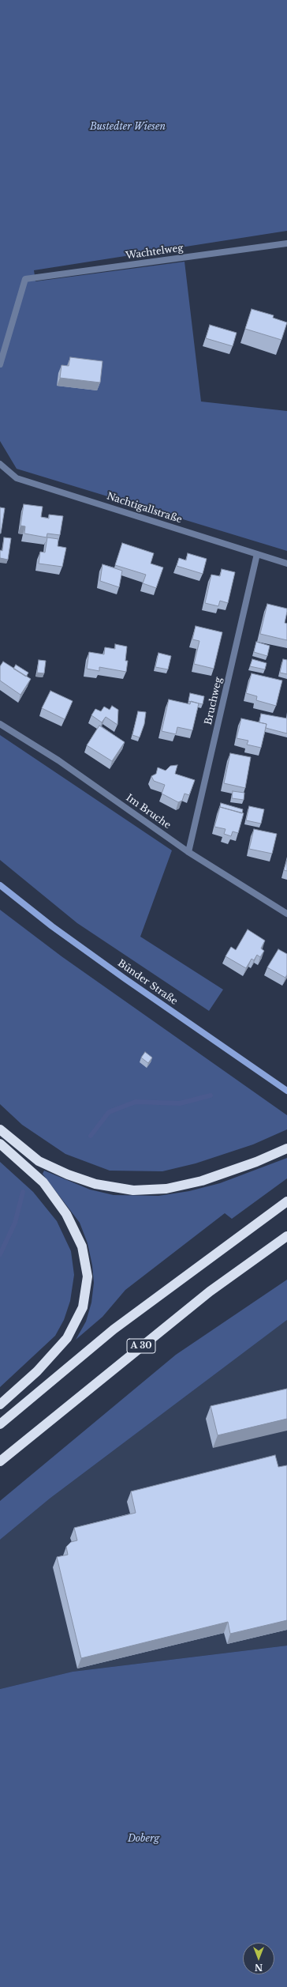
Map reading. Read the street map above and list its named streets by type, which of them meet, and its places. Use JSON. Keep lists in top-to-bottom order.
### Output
{
  "streets": {
    "highway": ["A 30"],
    "main road": ["Bünder Straße"],
    "street": [
      "Wachtelweg",
      "Nachtigallstraße",
      "Bruchweg",
      "Im Bruche"
    ]
  },
  "crossings": [
    ["Nachtigallstraße", "Bruchweg"],
    ["Bruchweg", "Im Bruche"]
  ],
  "parks": ["Bustedter Wiesen", "Doberg"],
  "north": "bottom"
}
